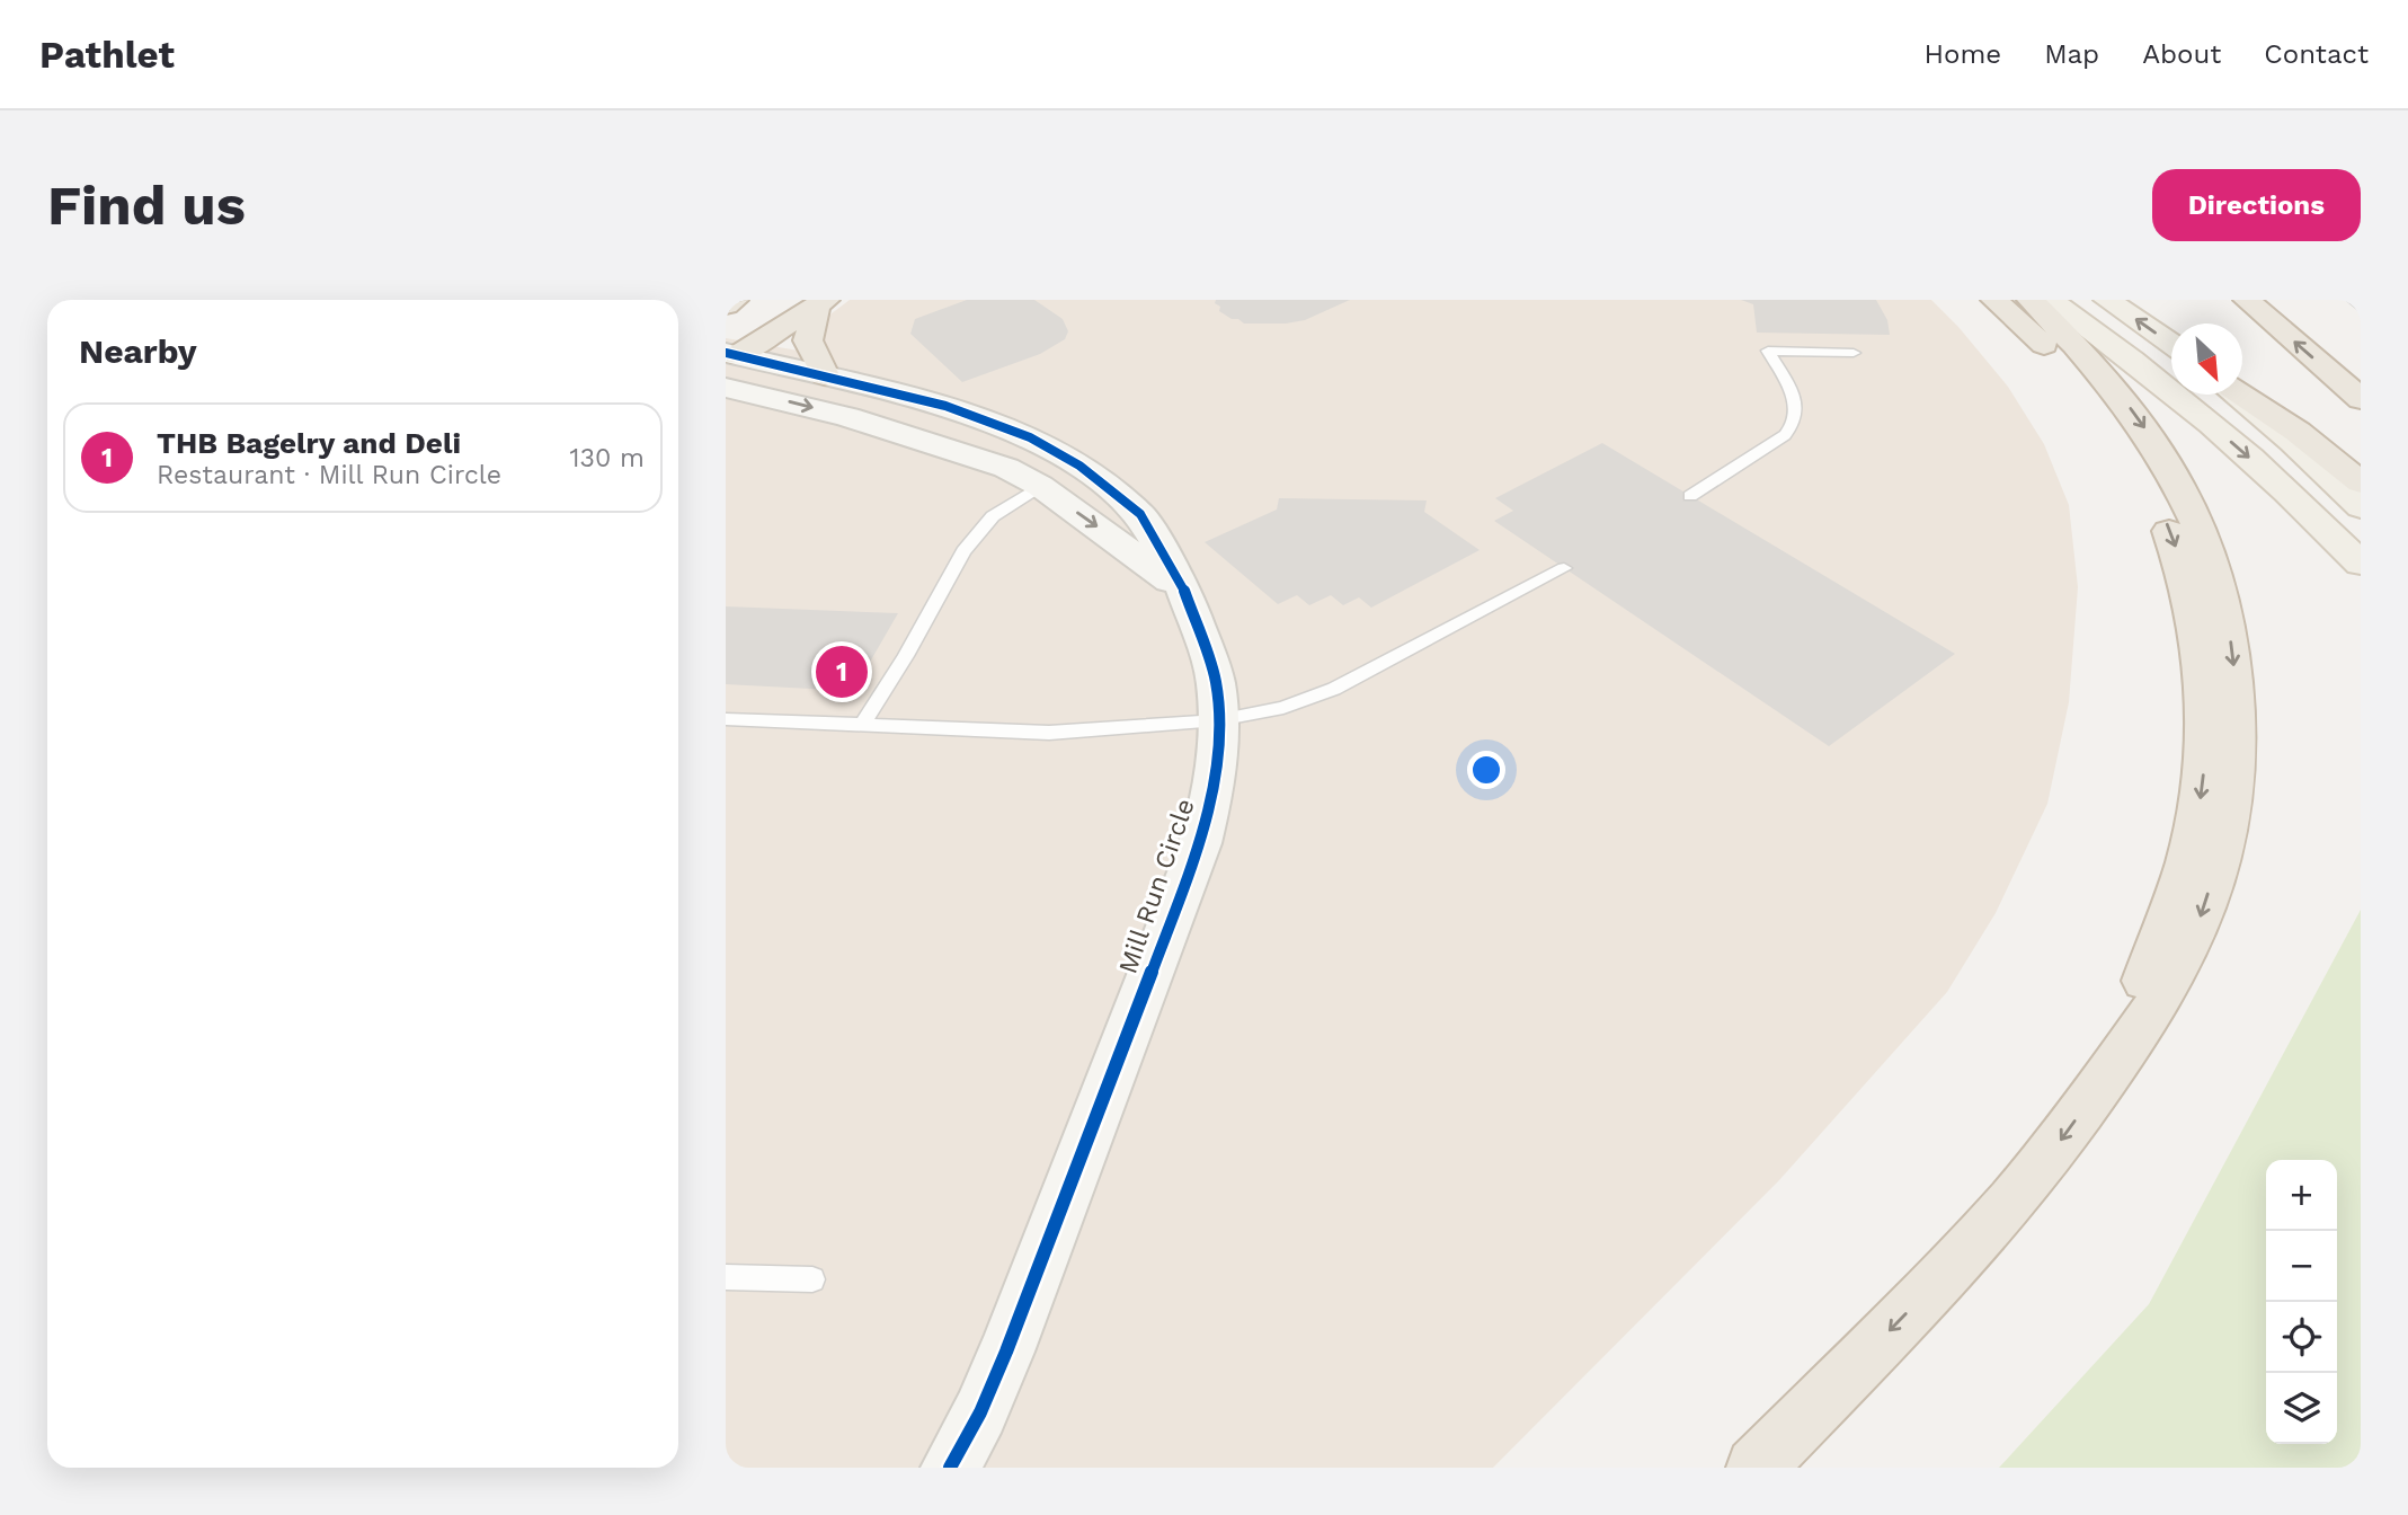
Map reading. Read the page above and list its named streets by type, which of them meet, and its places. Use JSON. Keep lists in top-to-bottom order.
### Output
{
  "streets": {
    "street": ["Mill Run Circle"]
  },
  "north": "bottom right",
  "page": {
    "header": "Pathlet",
    "nav": [
      "Home",
      "Map",
      "About",
      "Contact"
    ],
    "buttons": "Directions",
    "title": "Find us",
    "heading": "Nearby",
    "list": [
      {
        "mark": "1",
        "name": "THB Bagelry and Deli",
        "note": "Restaurant · Mill Run Circle",
        "value": "130 m"
      }
    ],
    "pins": "1",
    "map_buttons": ["+", "−"]
  }
}
